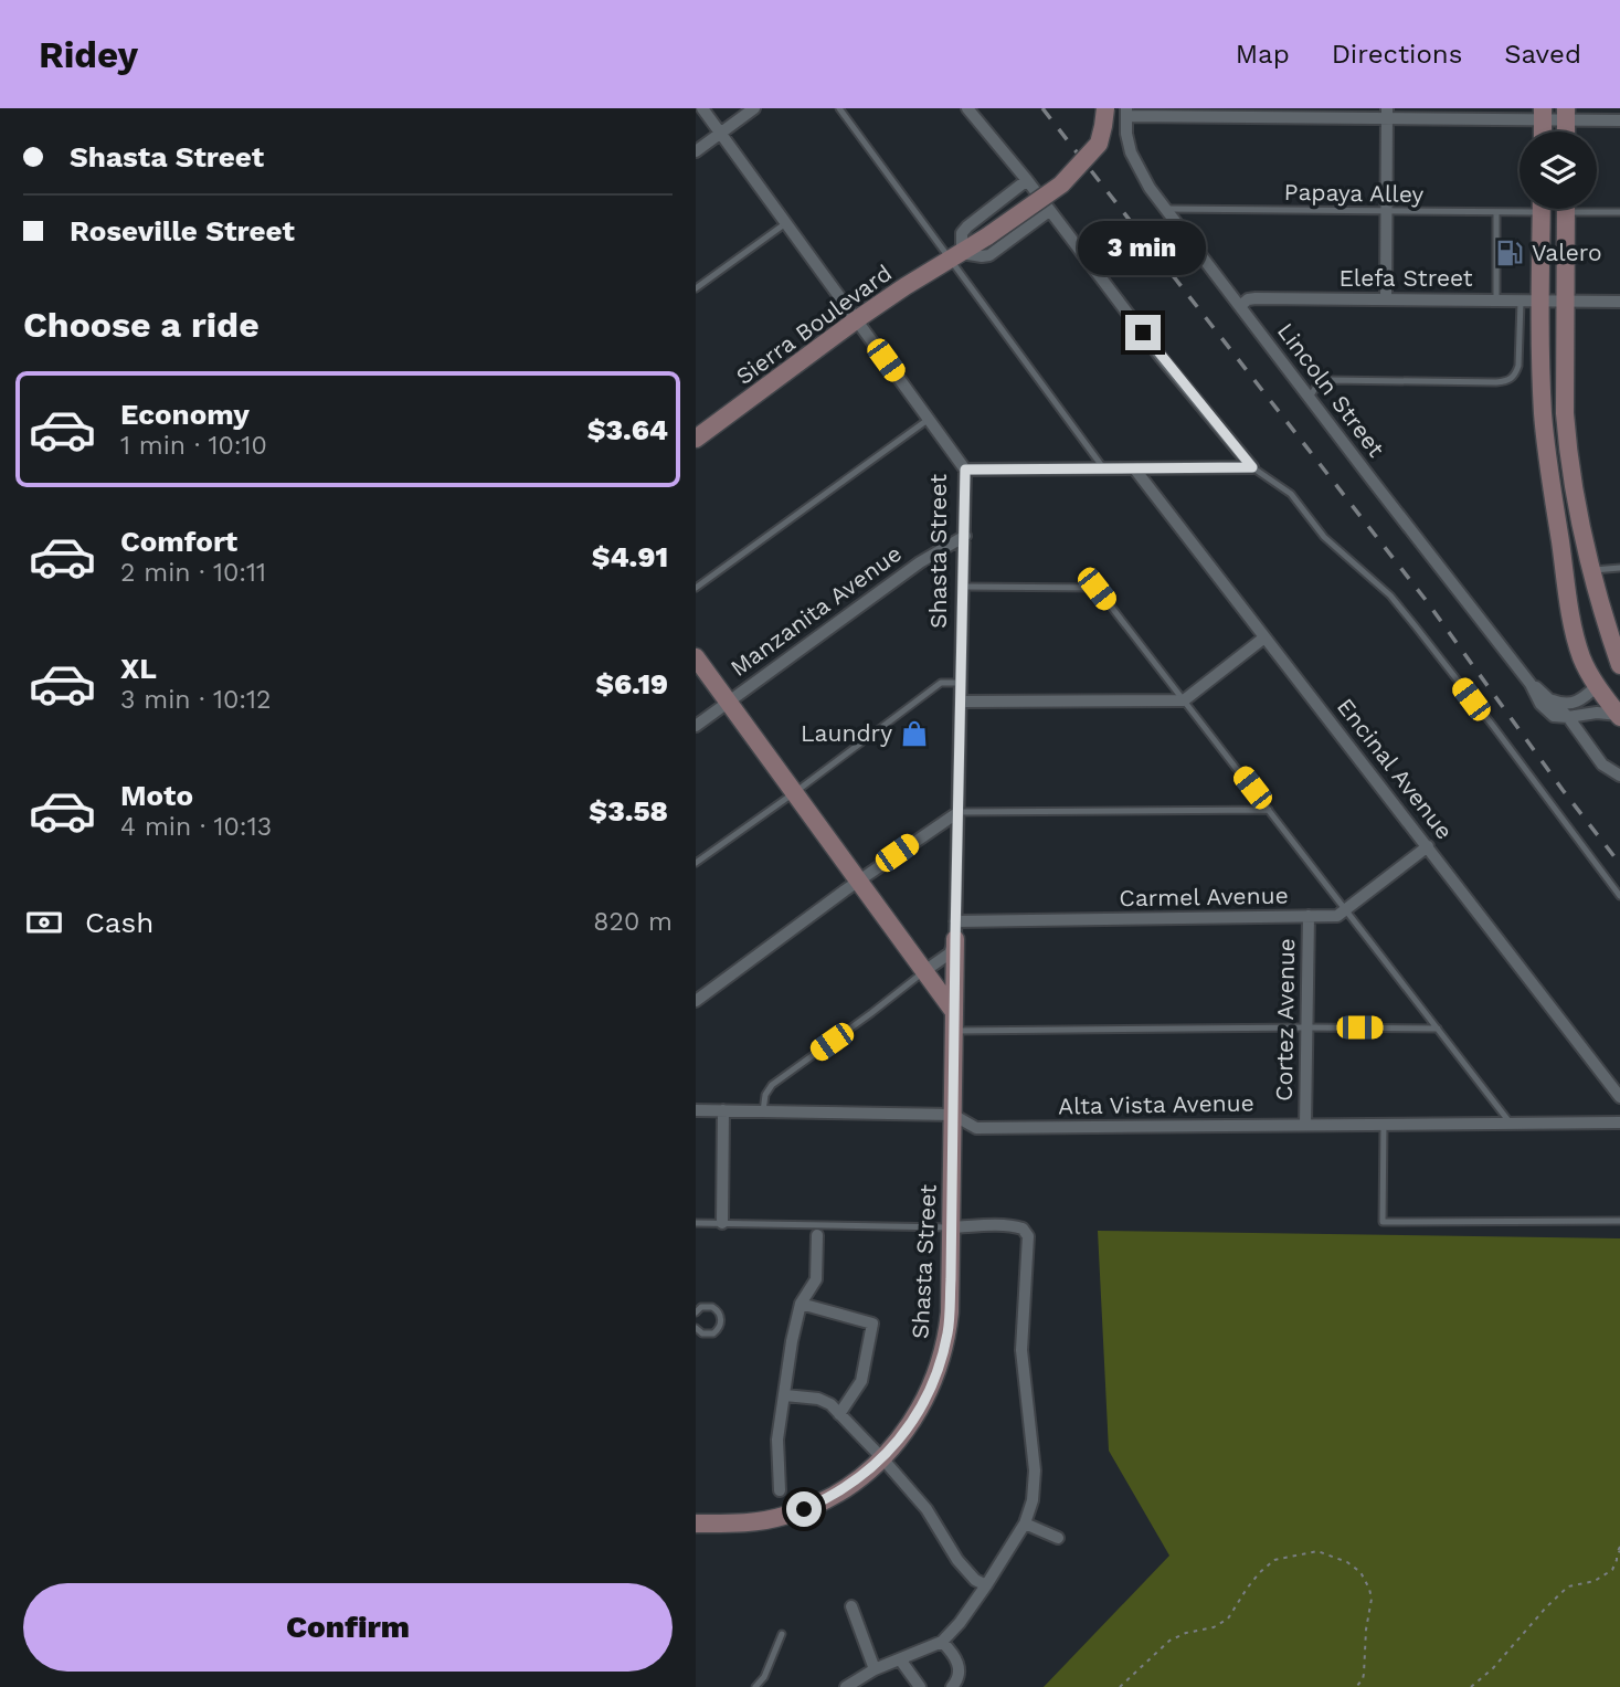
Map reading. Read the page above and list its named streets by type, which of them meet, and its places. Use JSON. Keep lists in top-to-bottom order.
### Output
{
  "streets": {
    "street": [
      "Elefa Street",
      "Sierra Boulevard",
      "Lincoln Street",
      "Shasta Street",
      "Manzanita Avenue",
      "Encinal Avenue",
      "Carmel Avenue",
      "Cortez Avenue",
      "Alta Vista Avenue"
    ],
    "lane": ["Papaya Alley"]
  },
  "crossings": [
    ["Papaya Alley", "Lincoln Street"],
    ["Elefa Street", "Lincoln Street"],
    ["Sierra Boulevard", "Shasta Street"],
    ["Shasta Street", "Manzanita Avenue"],
    ["Shasta Street", "Carmel Avenue"],
    ["Shasta Street", "Alta Vista Avenue"],
    ["Encinal Avenue", "Carmel Avenue"],
    ["Carmel Avenue", "Cortez Avenue"],
    ["Cortez Avenue", "Alta Vista Avenue"]
  ],
  "places": {
    "fuel station": ["Valero"],
    "shop": ["Laundry"]
  },
  "page": {
    "header": "Ridey",
    "nav": ["Map", "Directions", "Saved"],
    "banner": ["Shasta Street", "Roseville Street"],
    "bubble": "3 min",
    "heading": "Choose a ride",
    "list": [
      {
        "name": "Economy",
        "note": "1 min · 10:10",
        "value": "$3.64"
      },
      {
        "name": "Comfort",
        "note": "2 min · 10:11",
        "value": "$4.91"
      },
      {
        "name": "XL",
        "note": "3 min · 10:12",
        "value": "$6.19"
      },
      {
        "name": "Moto",
        "note": "4 min · 10:13",
        "value": "$3.58"
      }
    ],
    "pay": ["Cash", "820 m"],
    "buttons": "Confirm"
  }
}
